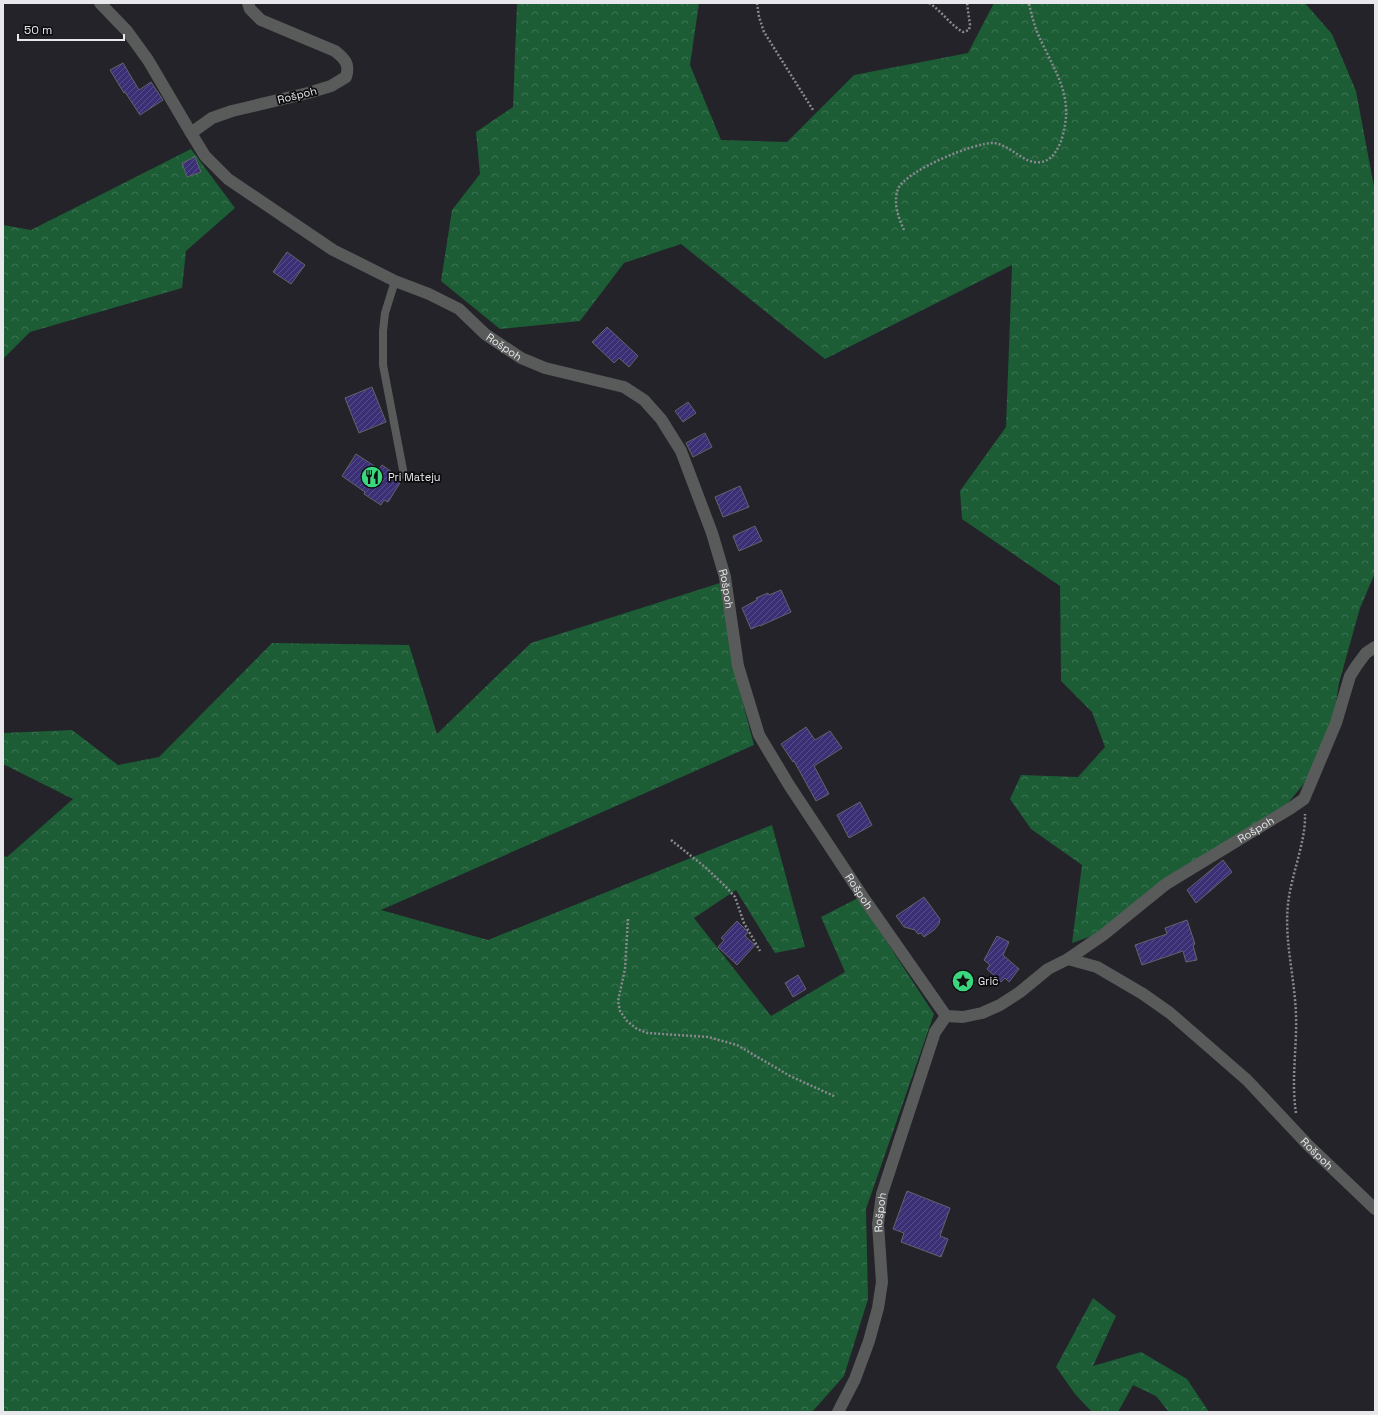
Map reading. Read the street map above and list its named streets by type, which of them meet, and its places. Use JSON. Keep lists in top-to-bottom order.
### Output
{
  "streets": {
    "street": ["Rošpoh"]
  },
  "places": {
    "restaurant": ["Pri Mateju"],
    "place": ["Grič"]
  },
  "scale_bar": "50 m"
}
